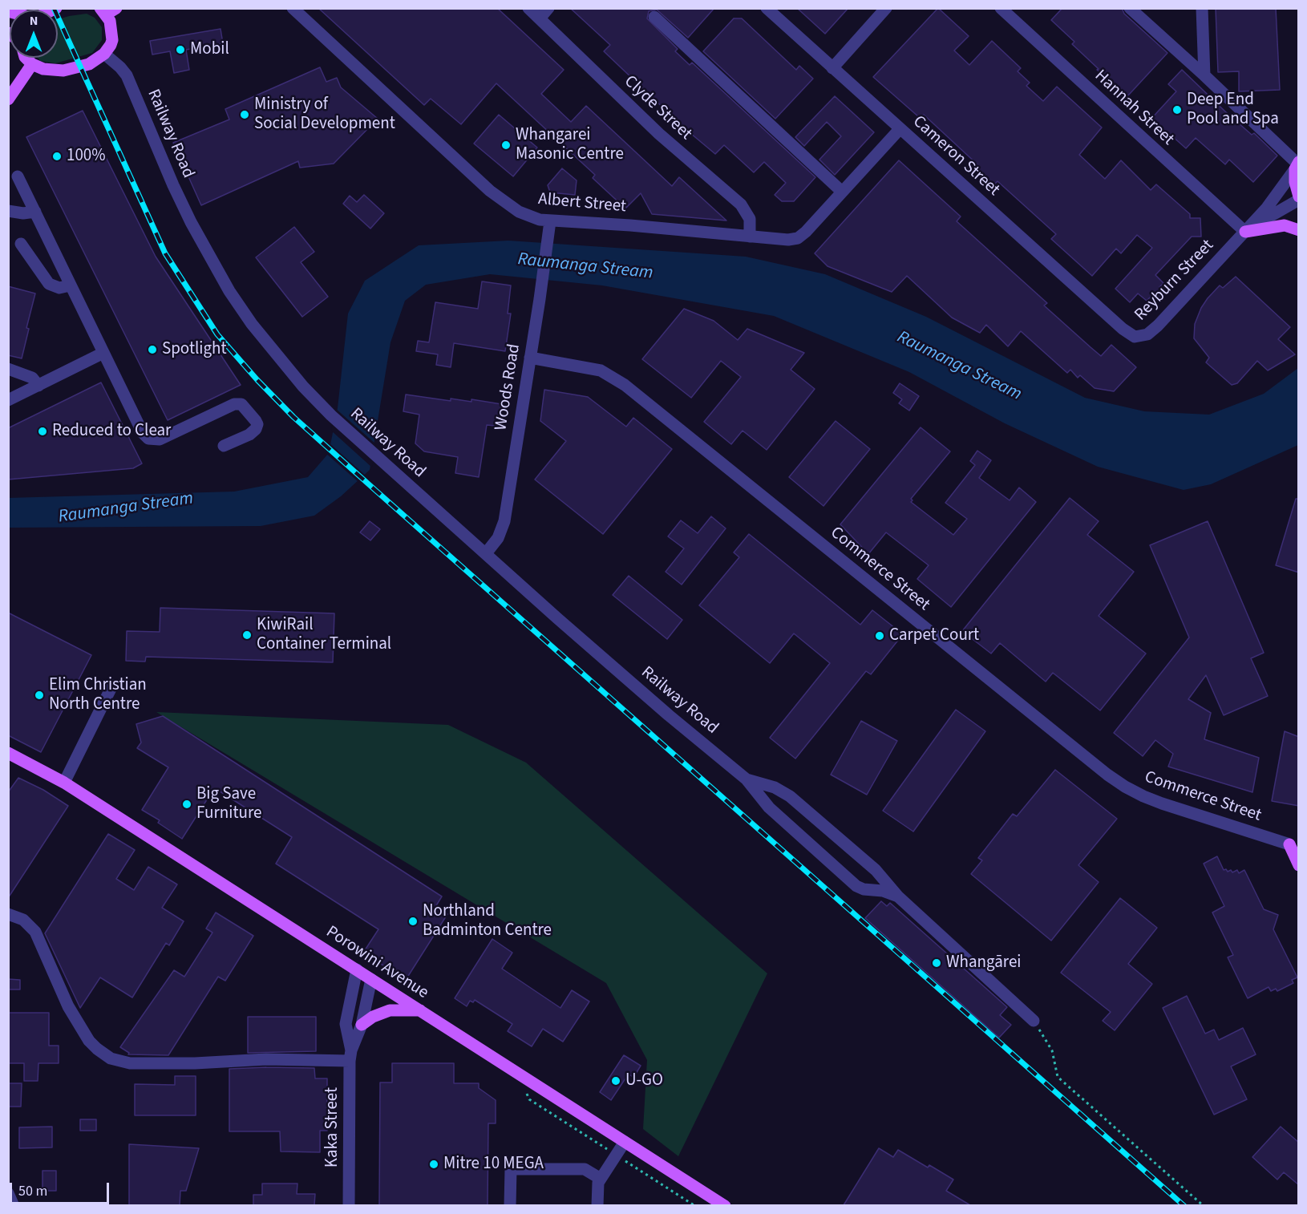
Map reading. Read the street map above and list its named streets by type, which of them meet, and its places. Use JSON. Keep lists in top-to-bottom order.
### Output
{
  "streets": {
    "main road": ["Commerce Street", "Porowini Avenue"],
    "street": [
      "Clyde Street",
      "Hannah Street",
      "Railway Road",
      "Cameron Street",
      "Albert Street",
      "Reyburn Street",
      "Woods Road",
      "Kaka Street"
    ]
  },
  "crossings": [
    ["Clyde Street", "Albert Street"],
    ["Hannah Street", "Reyburn Street"],
    ["Railway Road", "Woods Road"],
    ["Cameron Street", "Albert Street"],
    ["Cameron Street", "Reyburn Street"],
    ["Albert Street", "Woods Road"],
    ["Woods Road", "Commerce Street"],
    ["Porowini Avenue", "Kaka Street"]
  ],
  "water": ["Raumanga Stream"],
  "places": [
    "Mobil",
    "Deep End Pool and Spa",
    "Ministry of Social Development",
    "Whangarei Masonic Centre",
    "100%",
    "Spotlight",
    "Reduced to Clear",
    "KiwiRail Container Terminal",
    "Carpet Court",
    "Elim Christian North Centre",
    "Big Save Furniture",
    "Northland Badminton Centre",
    "Whangārei",
    "U-GO",
    "Mitre 10 MEGA"
  ],
  "scale_bar": "50 m",
  "north": "top"
}
